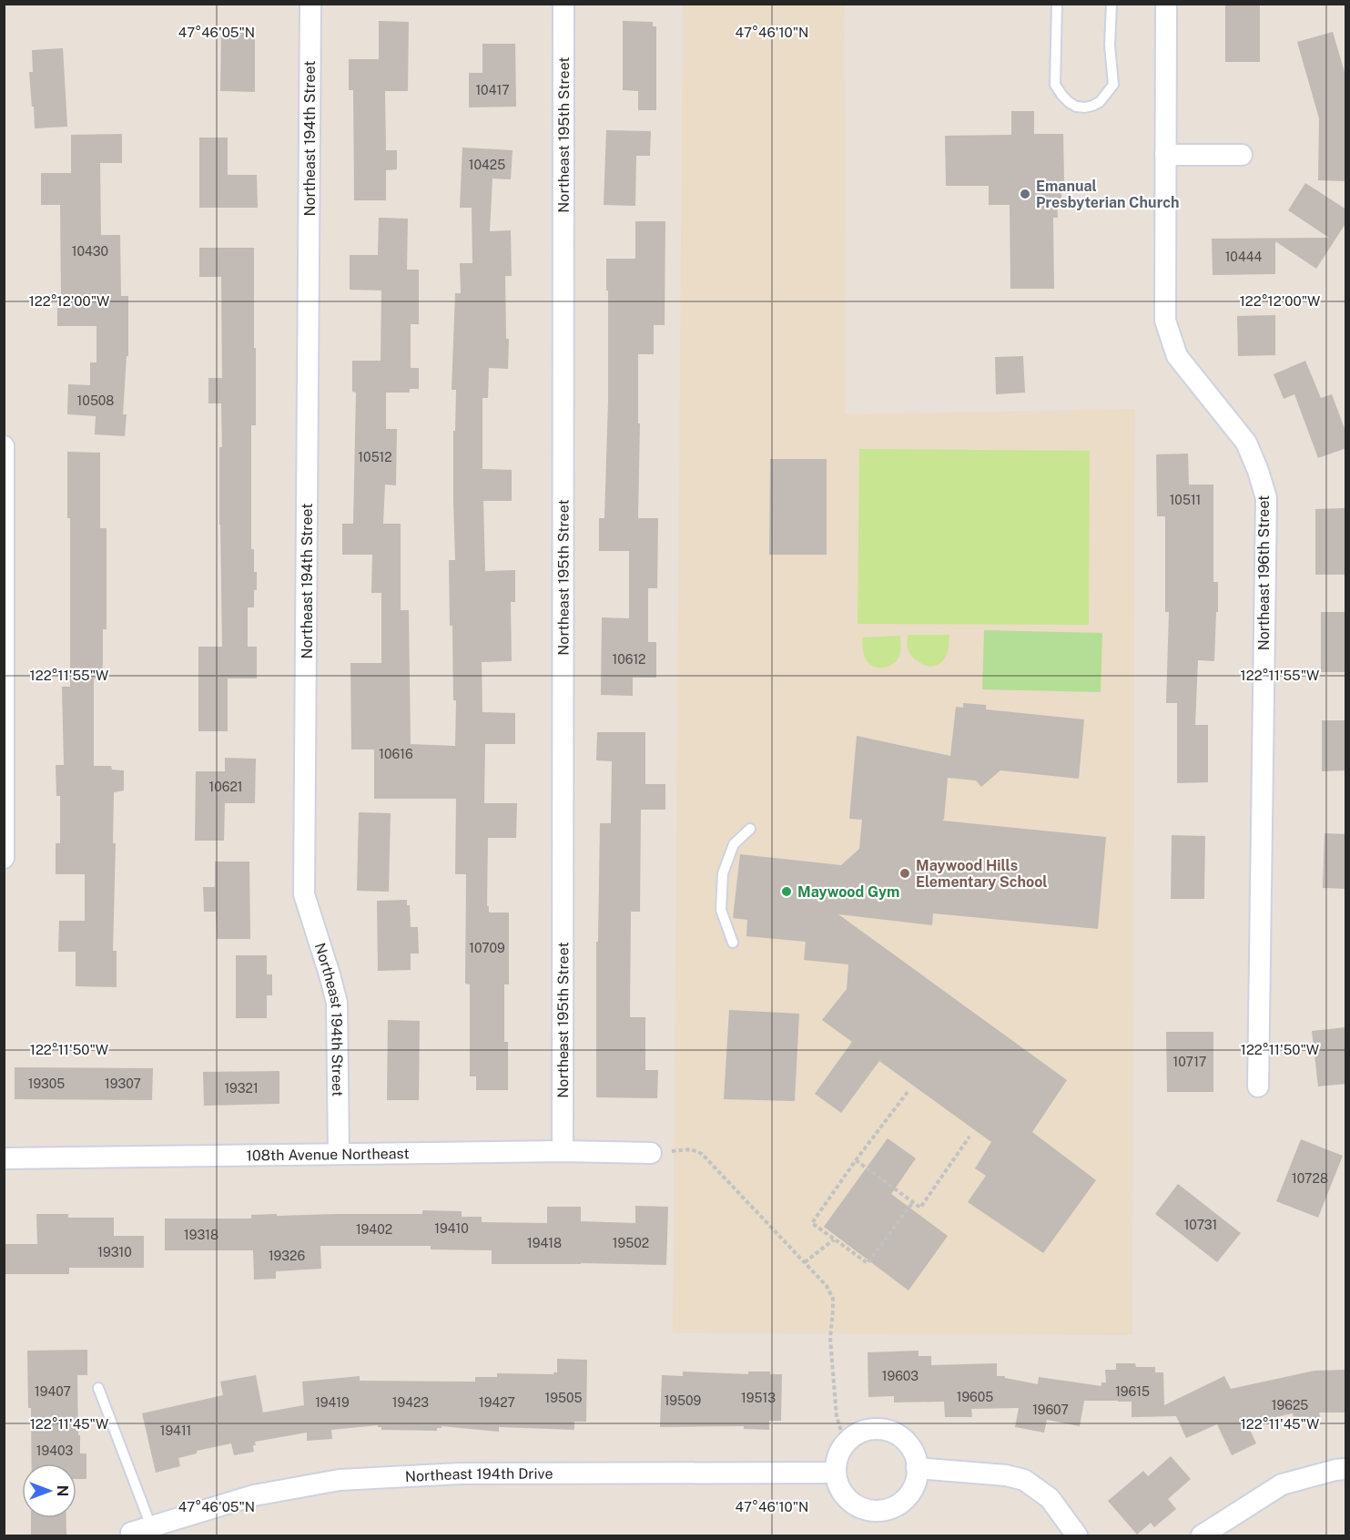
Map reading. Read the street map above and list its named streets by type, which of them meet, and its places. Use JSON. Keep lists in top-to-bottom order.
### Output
{
  "streets": {
    "street": [
      "Northeast 195th Street",
      "Northeast 194th Street",
      "Northeast 196th Street",
      "108th Avenue Northeast",
      "Northeast 194th Drive"
    ]
  },
  "crossings": [
    ["Northeast 195th Street", "108th Avenue Northeast"],
    ["Northeast 194th Street", "108th Avenue Northeast"]
  ],
  "places": ["Emanual Presbyterian Church", "Maywood Hills Elementary School", "Maywood Gym"],
  "house_numbers": [
    "10417",
    "10425",
    "10430",
    "10444",
    "10508",
    "10512",
    "10511",
    "10612",
    "10616",
    "10621",
    "10709",
    "10717",
    "19305",
    "19307",
    "19321",
    "10728",
    "10731",
    "19410",
    "19402",
    "19318",
    "19418",
    "19502",
    "19310",
    "19326",
    "19603",
    "19407",
    "19615",
    "19605",
    "19505",
    "19513",
    "19509",
    "19419",
    "19423",
    "19427",
    "19625",
    "19607",
    "19411",
    "19403"
  ],
  "north": "right",
  "coordinates": [
    "47°46'05\"N",
    "47°46'10\"N",
    "122°12'00\"W",
    "122°11'55\"W",
    "122°11'50\"W",
    "122°11'45\"W"
  ]
}
